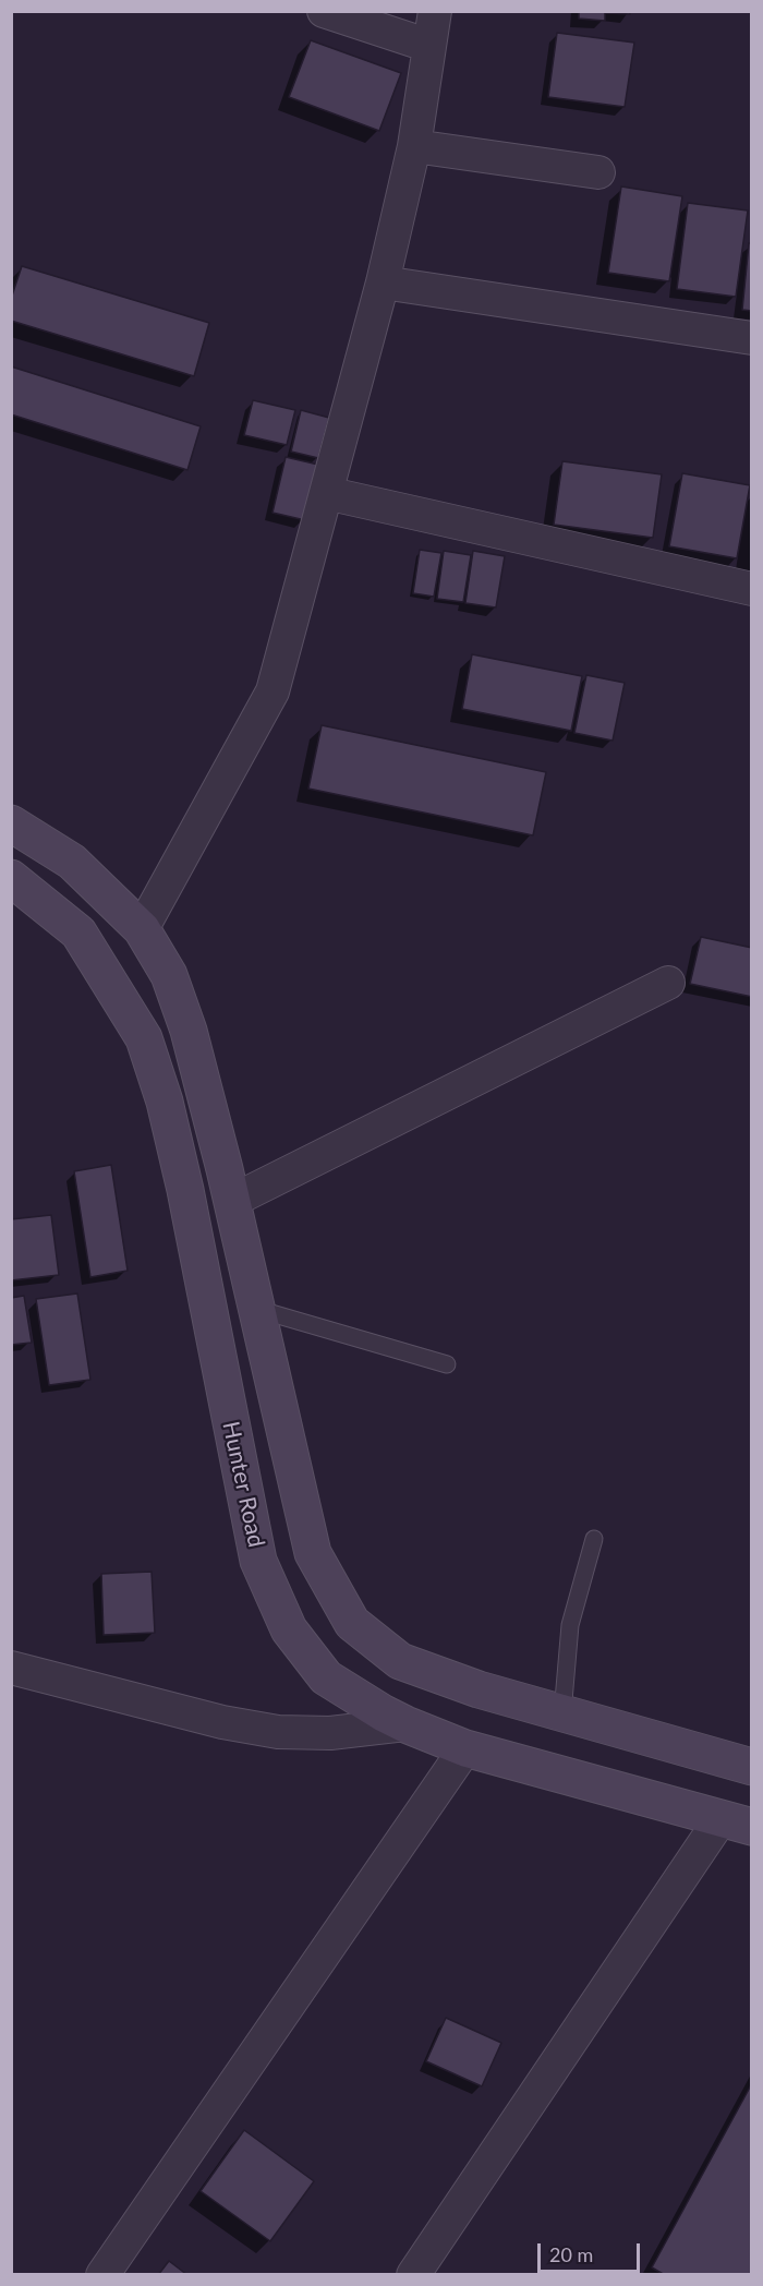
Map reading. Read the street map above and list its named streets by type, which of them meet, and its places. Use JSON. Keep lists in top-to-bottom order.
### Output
{
  "streets": {
    "main road": ["Hunter Road"]
  },
  "scale_bar": "20 m"
}
